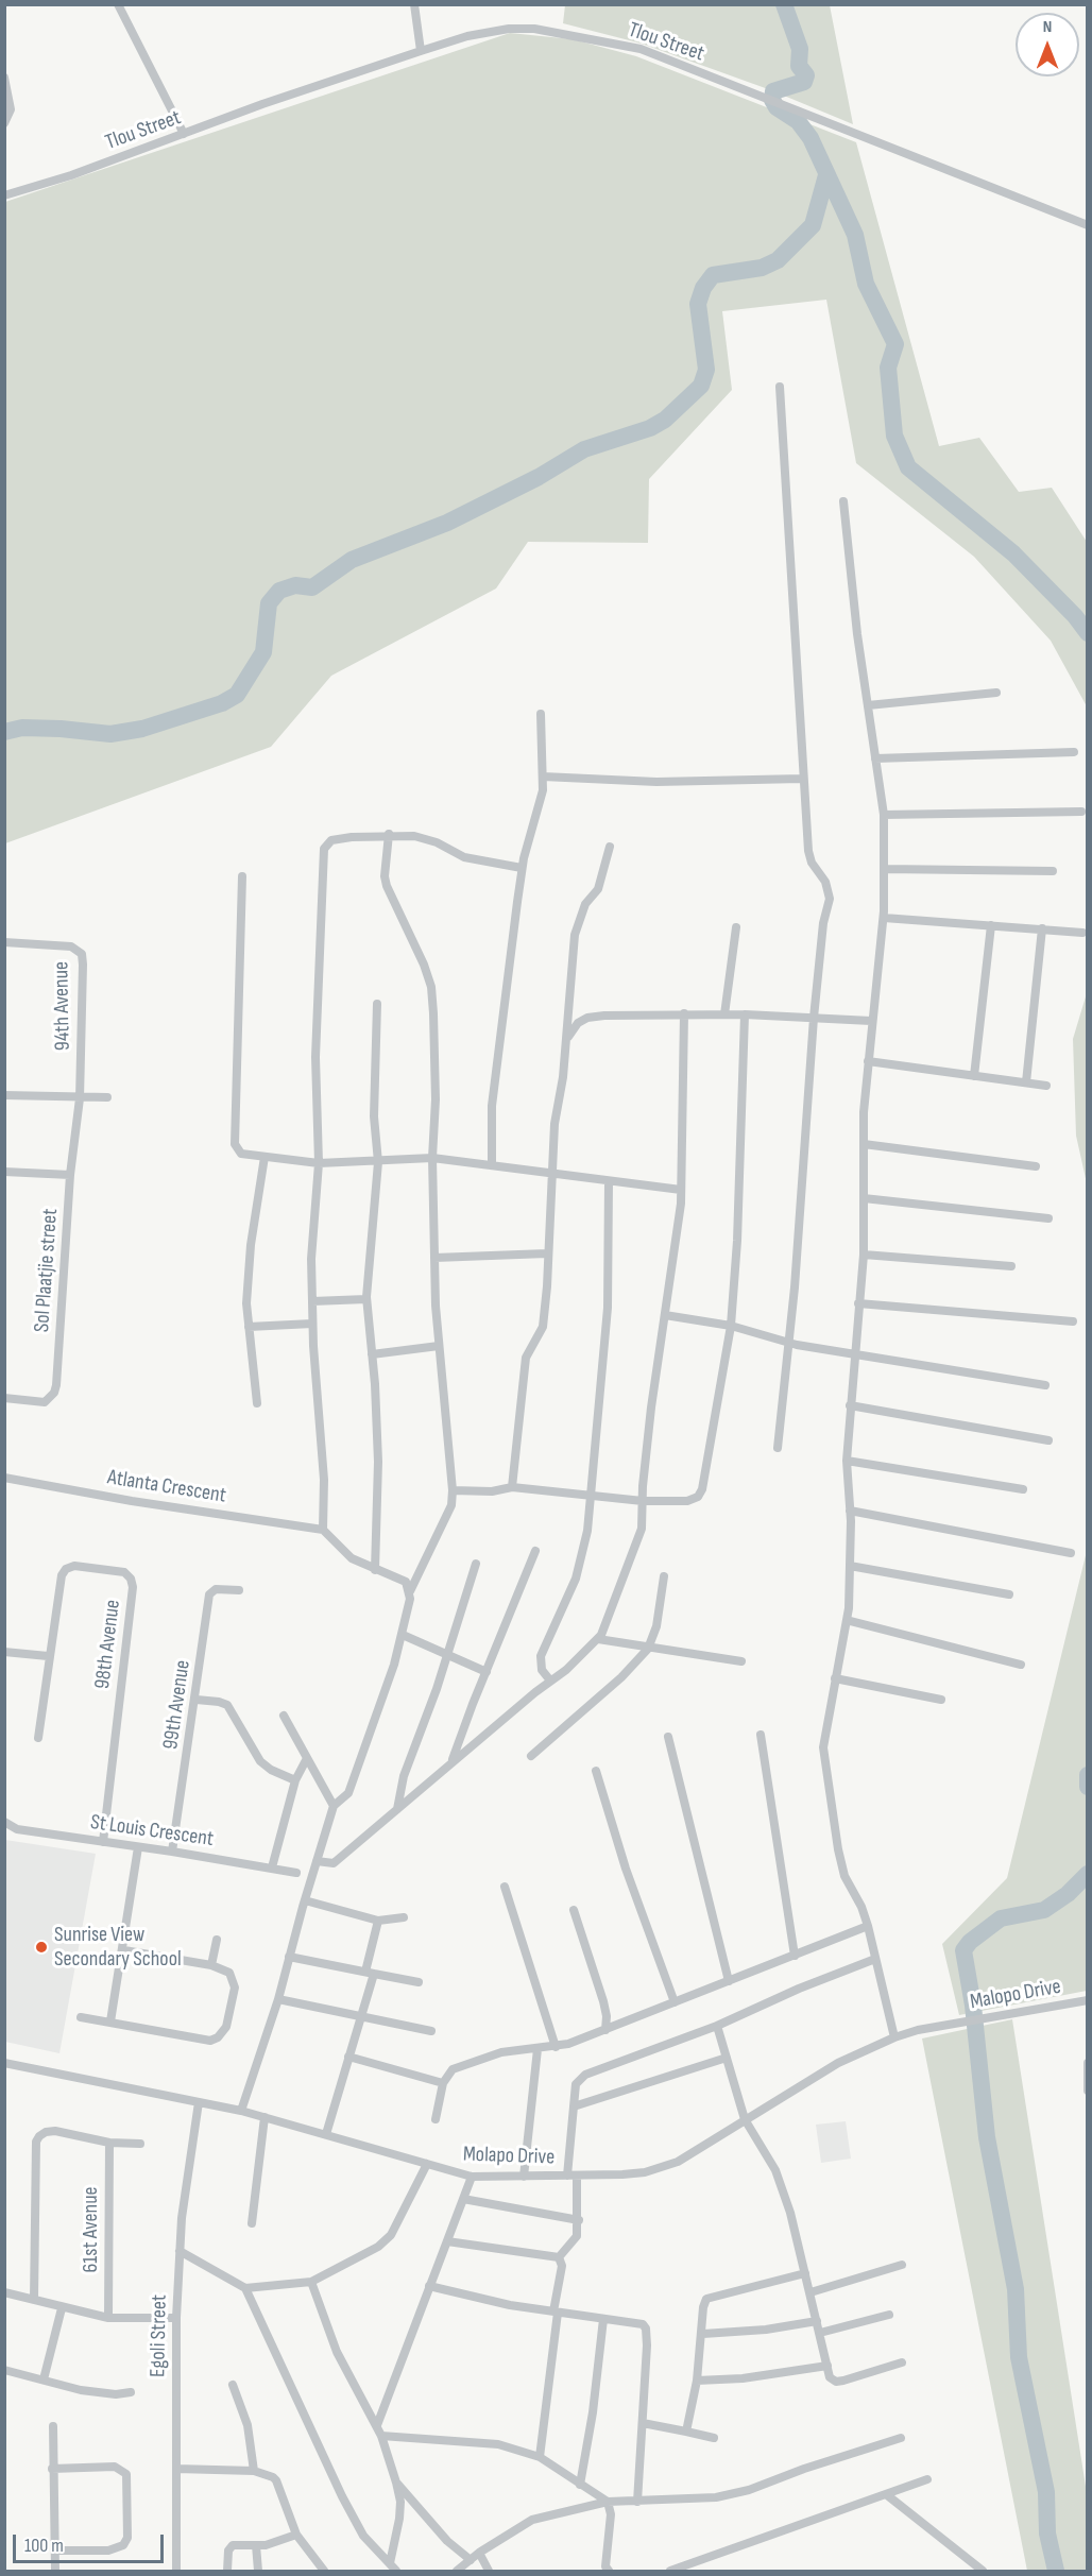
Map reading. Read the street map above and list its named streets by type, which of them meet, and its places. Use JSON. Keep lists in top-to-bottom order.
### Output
{
  "streets": {
    "street": [
      "Tlou Street",
      "94th Avenue",
      "Sol Plaatjie street",
      "Atlanta Crescent",
      "98th Avenue",
      "99th Avenue",
      "St Louis Crescent",
      "Malopo Drive",
      "Molapo Drive",
      "61st Avenue",
      "Egoli Street"
    ]
  },
  "crossings": [
    ["94th Avenue", "Sol Plaatjie street"],
    ["98th Avenue", "St Louis Crescent"],
    ["99th Avenue", "St Louis Crescent"],
    ["Malopo Drive", "Molapo Drive"],
    ["Molapo Drive", "Egoli Street"]
  ],
  "places": ["Sunrise View Secondary School"],
  "scale_bar": "100 m",
  "north": "top"
}
